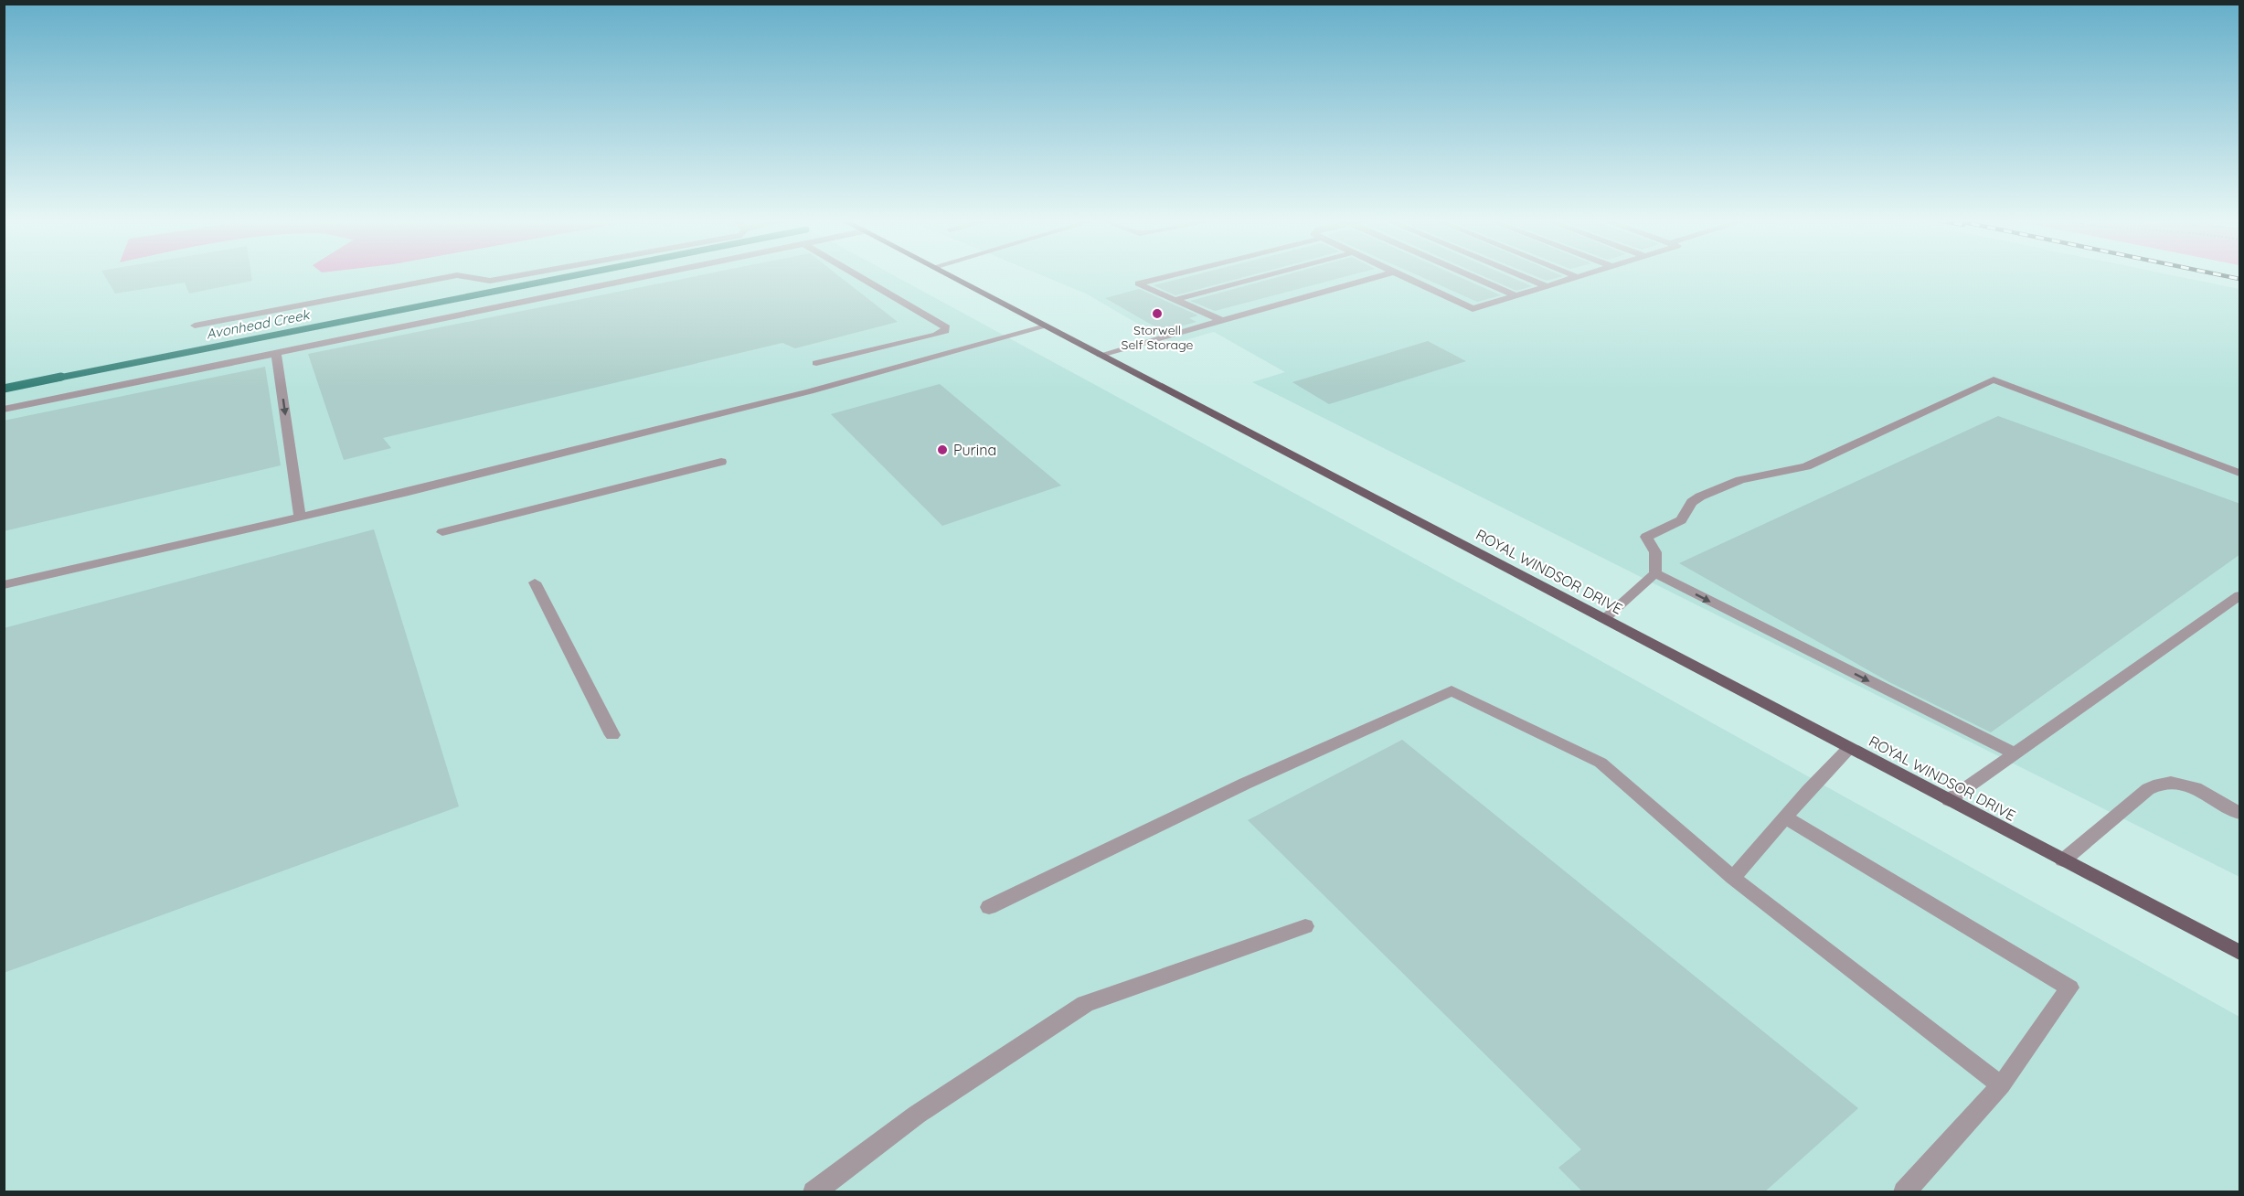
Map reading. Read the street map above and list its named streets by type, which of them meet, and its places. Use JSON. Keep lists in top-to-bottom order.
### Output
{
  "streets": {
    "main road": ["ROYAL WINDSOR DRIVE"]
  },
  "water": ["Avonhead Creek"],
  "places": ["Storwell Self Storage", "Purina"]
}
